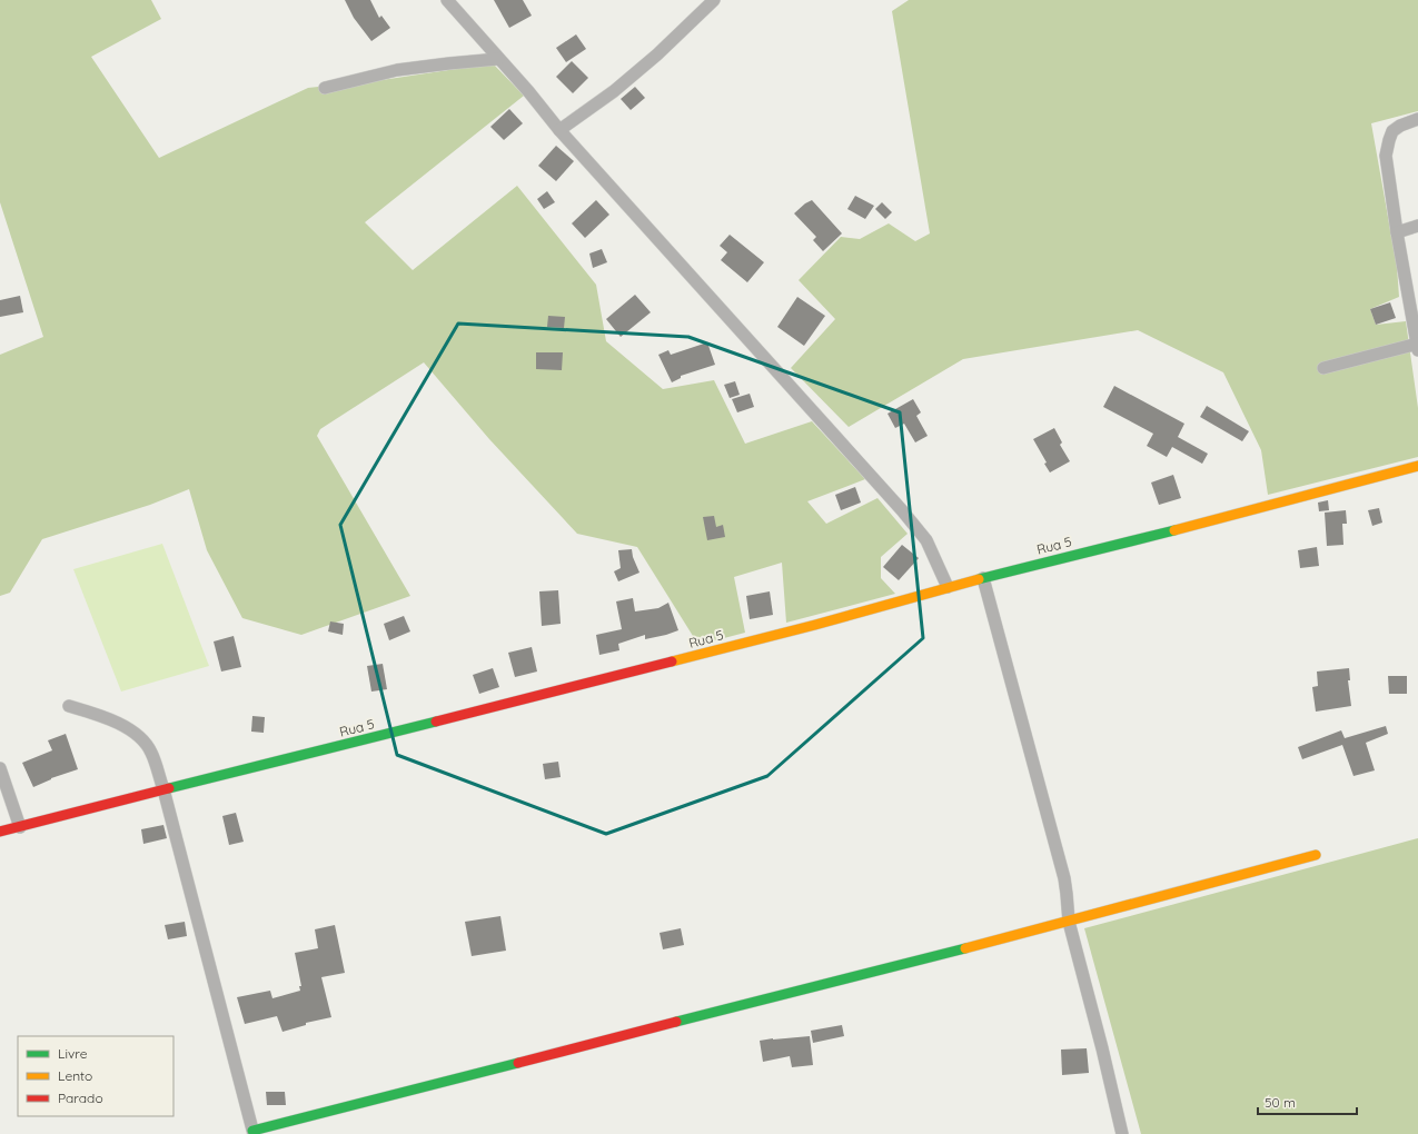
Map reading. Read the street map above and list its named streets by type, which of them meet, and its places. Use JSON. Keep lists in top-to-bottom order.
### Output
{
  "streets": {
    "street": ["Rua 5"]
  },
  "legend": ["Livre", "Lento", "Parado"],
  "scale_bar": "50 m"
}
